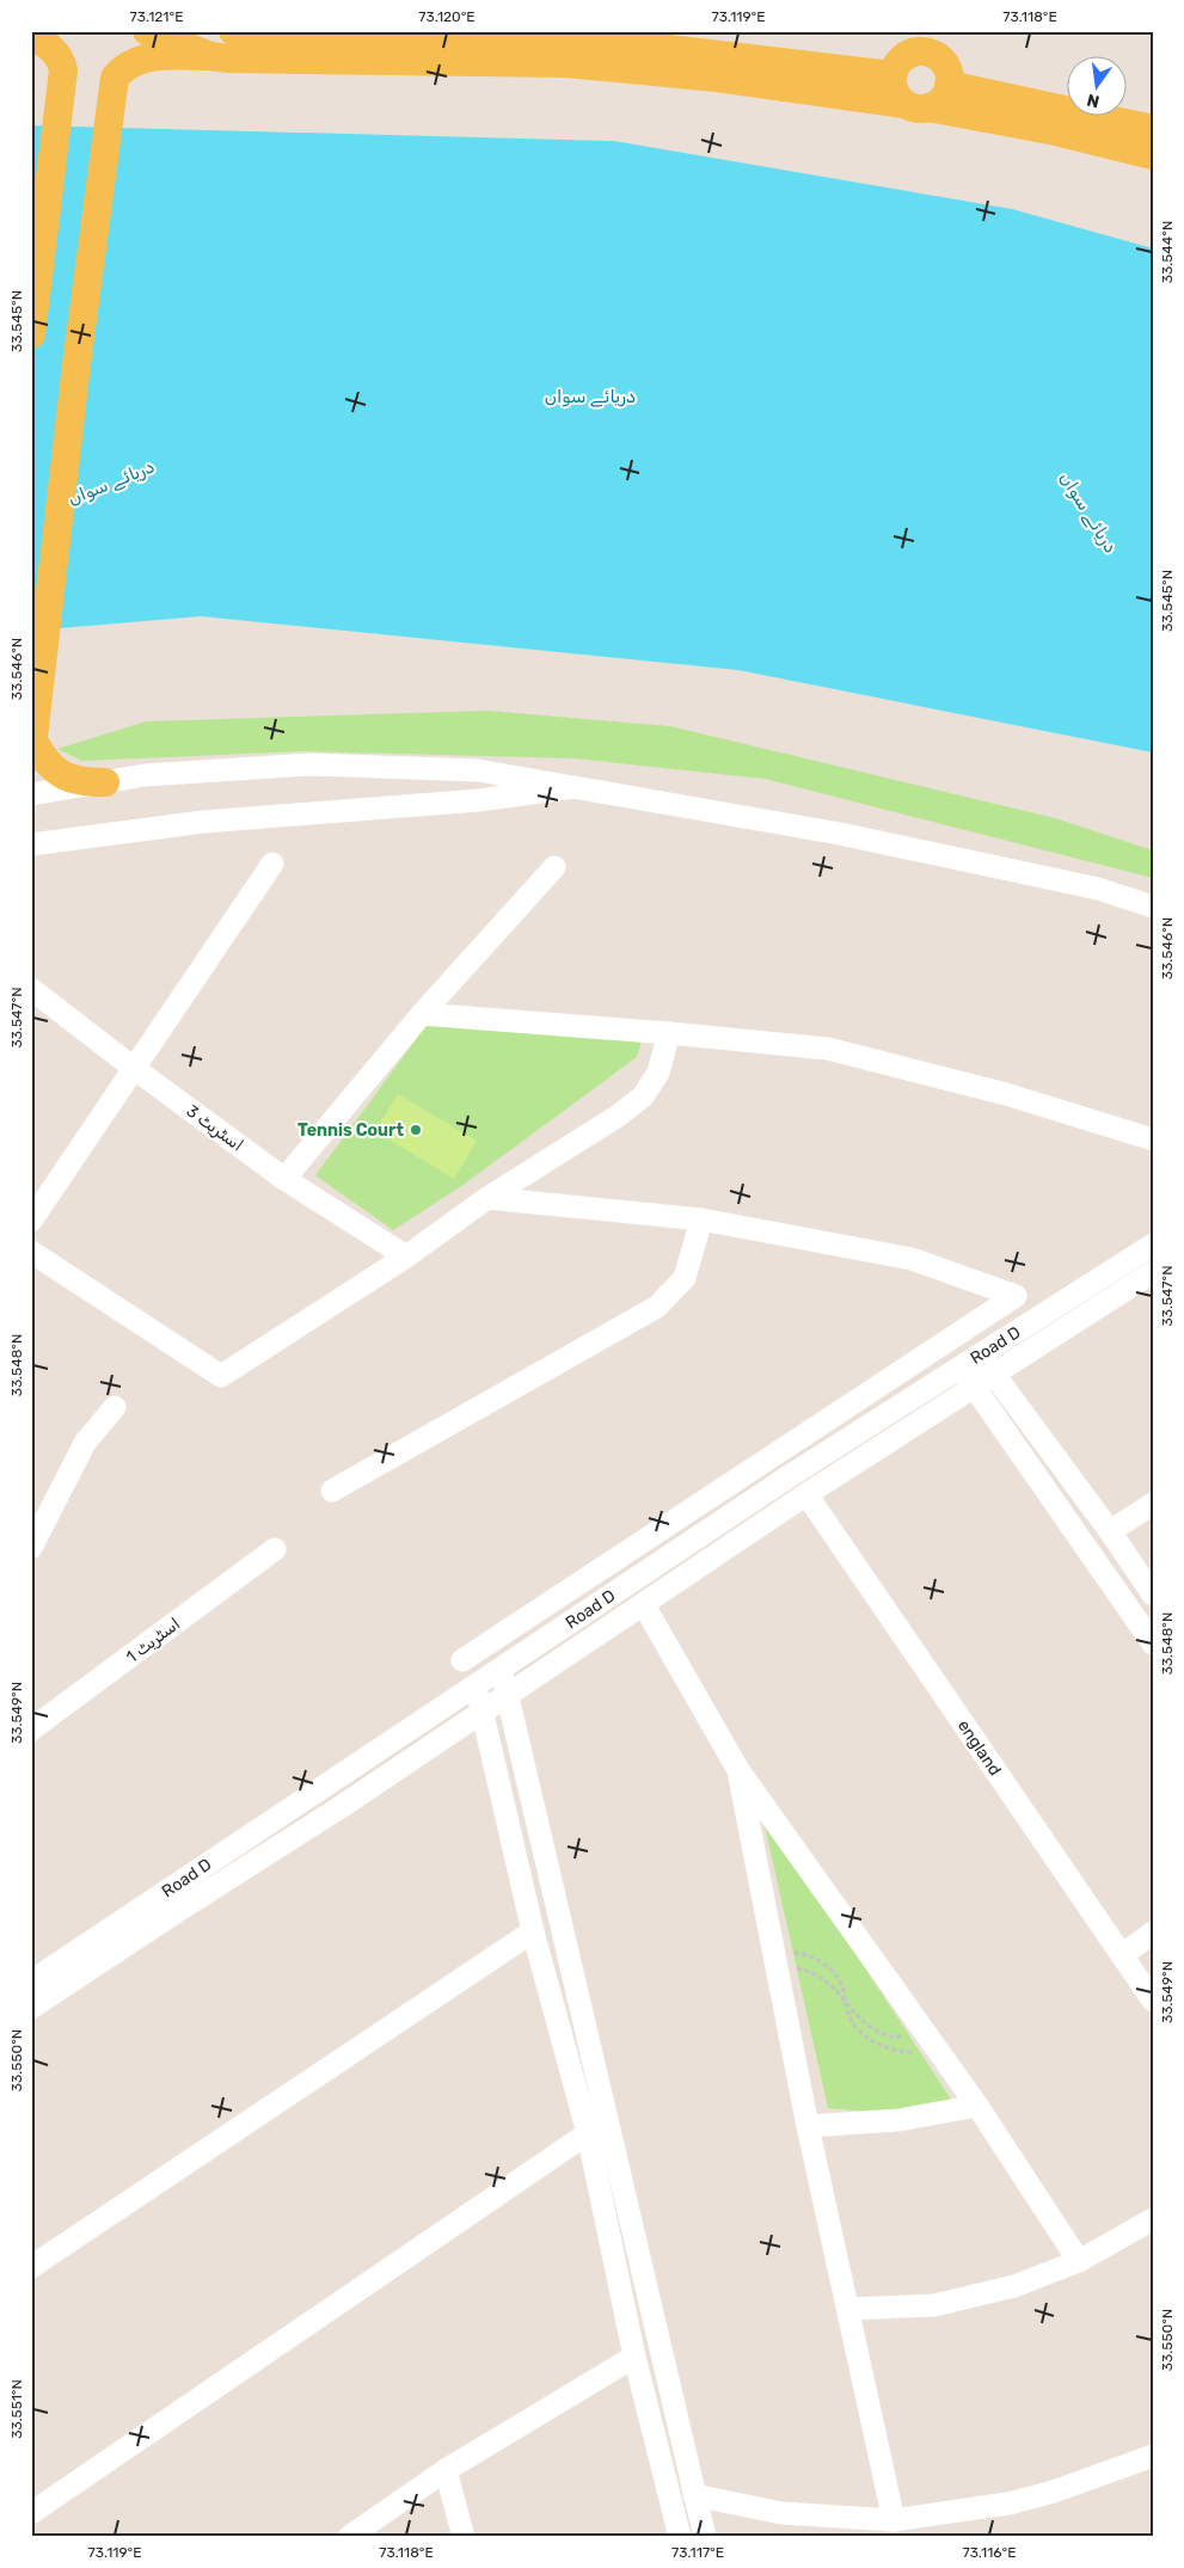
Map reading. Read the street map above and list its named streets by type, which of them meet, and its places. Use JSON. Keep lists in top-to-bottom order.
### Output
{
  "streets": {
    "street": [
      "اسٹریٹ 3",
      "Road D",
      "اسٹریٹ 1",
      "england"
    ]
  },
  "crossings": [
    ["Road D", "england"]
  ],
  "water": ["دریائے سواں"],
  "places": ["Tennis Court"],
  "north": "bottom",
  "coordinates": [
    "73.121°E",
    "73.120°E",
    "73.119°E",
    "73.118°E",
    "33.544°N",
    "33.545°N",
    "33.546°N",
    "33.547°N",
    "33.548°N",
    "33.549°N",
    "33.550°N",
    "33.551°N",
    "73.117°E",
    "73.116°E"
  ]
}
